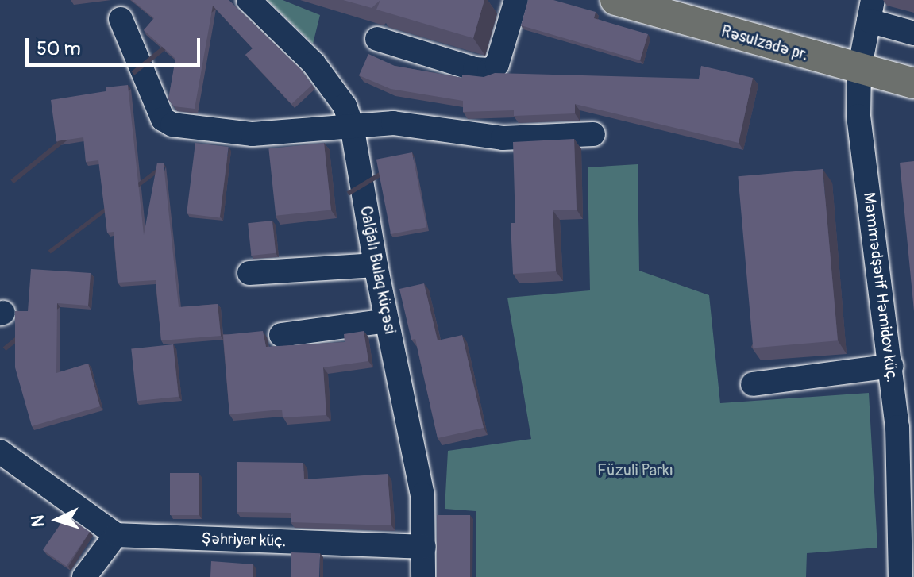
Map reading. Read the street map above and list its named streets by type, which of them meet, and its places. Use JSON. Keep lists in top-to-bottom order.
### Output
{
  "streets": {
    "main road": ["Rəsulzadə pr."],
    "street": ["Calğalı Bulaq küçəsi", "Məmmədşərif Həmidov küç.", "Şəhriyar küç."]
  },
  "crossings": [
    ["Rəsulzadə pr.", "Məmmədşərif Həmidov küç."],
    ["Calğalı Bulaq küçəsi", "Şəhriyar küç."]
  ],
  "parks": ["Füzuli Parkı"],
  "scale_bar": "50 m",
  "north": "left"
}
